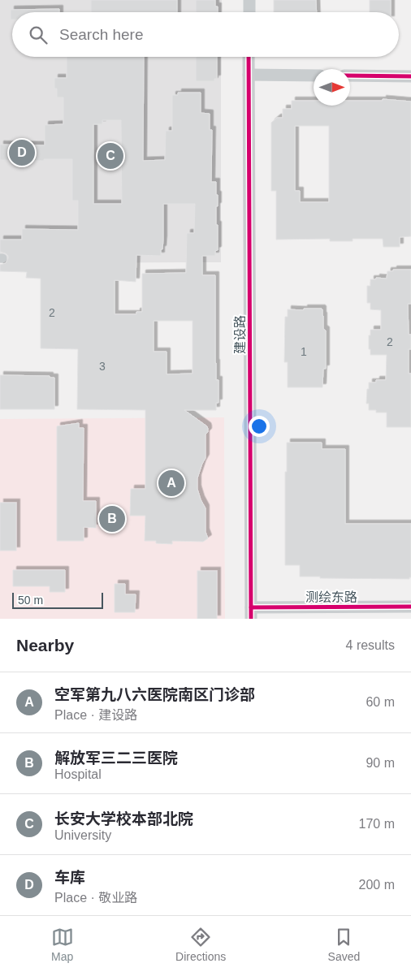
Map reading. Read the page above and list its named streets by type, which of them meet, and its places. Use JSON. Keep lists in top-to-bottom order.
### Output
{
  "streets": {
    "street": ["建设路", "测绘东路"]
  },
  "crossings": [
    ["建设路", "测绘东路"]
  ],
  "house_numbers": [
    "2",
    "2",
    "1",
    "3"
  ],
  "scale_bar": "50 m",
  "north": "right",
  "page": {
    "search": "Search here",
    "pins": [
      "D",
      "C",
      "A",
      "B"
    ],
    "scale": "50 m",
    "heading": ["Nearby", "4 results"],
    "list": [
      {
        "mark": "A",
        "name": "空军第九八六医院南区门诊部",
        "note": "Place · 建设路",
        "value": "60 m"
      },
      {
        "mark": "B",
        "name": "解放军三二三医院",
        "note": "Hospital",
        "value": "90 m"
      },
      {
        "mark": "C",
        "name": "长安大学校本部北院",
        "note": "University",
        "value": "170 m"
      },
      {
        "mark": "D",
        "name": "车库",
        "note": "Place · 敬业路",
        "value": "200 m"
      }
    ],
    "nav": ["Map", "Directions", "Saved"]
  }
}
